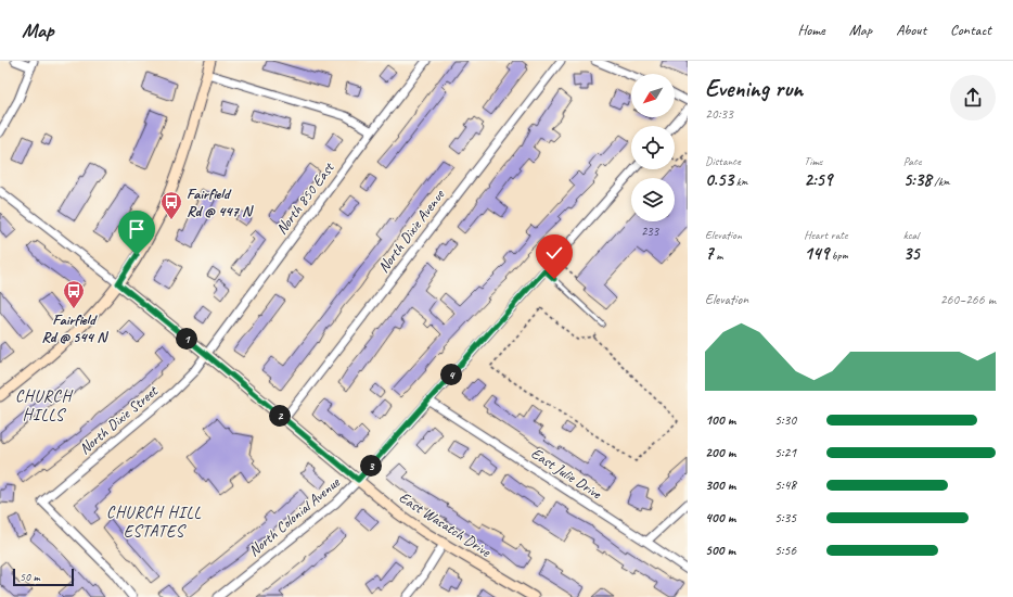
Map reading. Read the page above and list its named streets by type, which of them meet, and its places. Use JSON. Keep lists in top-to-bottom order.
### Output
{
  "streets": {
    "street": [
      "North 850 East",
      "North Dixie Avenue",
      "North Dixie Street",
      "East Julie Drive",
      "North Colonial Avenue",
      "East Wasatch Drive"
    ]
  },
  "crossings": [
    ["North 850 East", "North Dixie Street"],
    ["North 850 East", "East Wasatch Drive"],
    ["North Dixie Avenue", "East Wasatch Drive"],
    ["North Dixie Street", "East Wasatch Drive"],
    ["East Julie Drive", "North Colonial Avenue"],
    ["North Colonial Avenue", "East Wasatch Drive"]
  ],
  "districts": ["CHURCH HILLS", "CHURCH HILL ESTATES"],
  "places": {
    "bus stop": ["Fairfield Rd @ 447 N", "Fairfield Rd @ 544 N"]
  },
  "house_numbers": ["233"],
  "scale_bar": "50 m",
  "north": "bottom left",
  "page": {
    "header": "Map",
    "nav": [
      "Home",
      "Map",
      "About",
      "Contact"
    ],
    "heading": ["Evening run", "20:33"],
    "stats": [
      ["Distance", "0.53 km"],
      ["Time", "2:59"],
      ["Pace", "5:38 /km"],
      ["Elevation", "7 m"],
      ["Heart rate", "149 bpm"],
      ["kcal", "35"]
    ],
    "chart": ["Elevation", "260–266 m"],
    "pins": [
      "1",
      "4",
      "2",
      "3"
    ],
    "list": [
      {
        "name": "100 m",
        "note": "5:30"
      },
      {
        "name": "200 m",
        "note": "5:21"
      },
      {
        "name": "300 m",
        "note": "5:48"
      },
      {
        "name": "400 m",
        "note": "5:35"
      },
      {
        "name": "500 m",
        "note": "5:56"
      }
    ],
    "scale": "50 m"
  }
}
